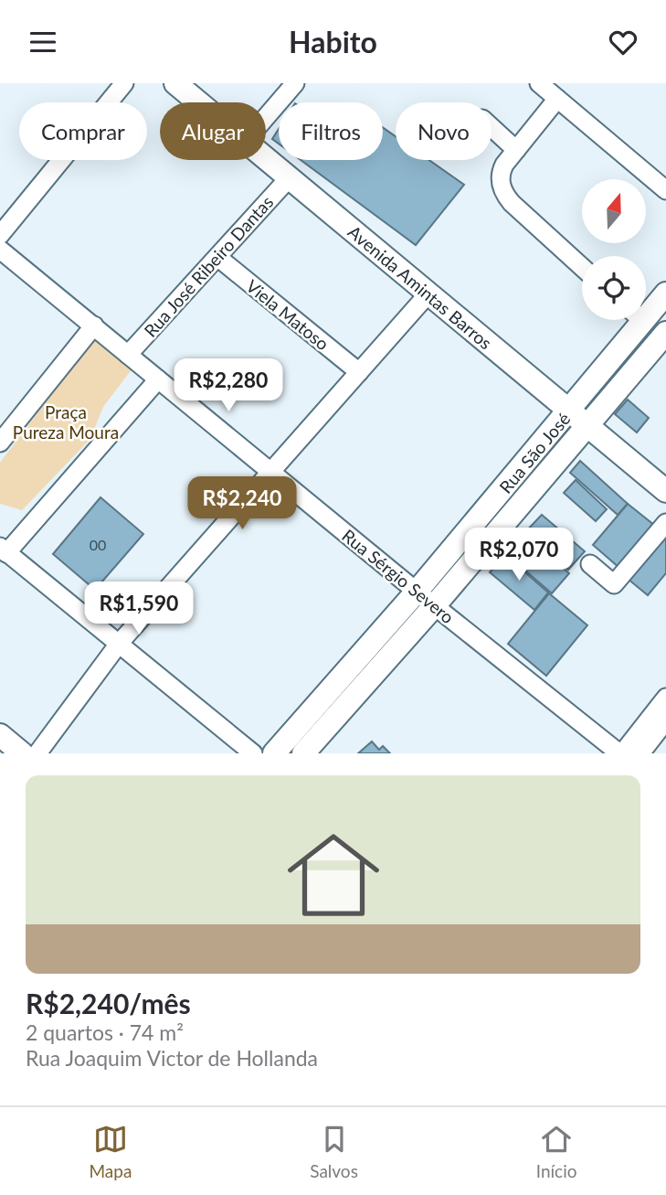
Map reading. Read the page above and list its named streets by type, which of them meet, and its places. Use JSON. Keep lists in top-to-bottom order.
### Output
{
  "streets": {
    "main road": ["Avenida Amintas Barros", "Rua São José"],
    "street": ["Rua José Ribeiro Dantas", "Viela Matoso", "Rua Sérgio Severo"]
  },
  "crossings": [
    ["Rua José Ribeiro Dantas", "Avenida Amintas Barros"],
    ["Rua José Ribeiro Dantas", "Viela Matoso"],
    ["Rua José Ribeiro Dantas", "Rua Sérgio Severo"],
    ["Avenida Amintas Barros", "Rua São José"],
    ["Rua São José", "Rua Sérgio Severo"]
  ],
  "parks": ["Praça Pureza Moura"],
  "house_numbers": ["00"],
  "north": "top",
  "page": {
    "header": "Habito",
    "chip": [
      "Comprar",
      "Alugar",
      "Filtros",
      "Novo"
    ],
    "price": [
      "R$2,280",
      "R$2,240",
      "R$2,070",
      "R$1,590"
    ],
    "list": [
      {
        "name": "R$2,240/mês",
        "note": "2 quartos · 74 m² · Rua Joaquim Victor de Hollanda"
      }
    ],
    "tabs": ["Mapa", "Salvos", "Início"]
  }
}
